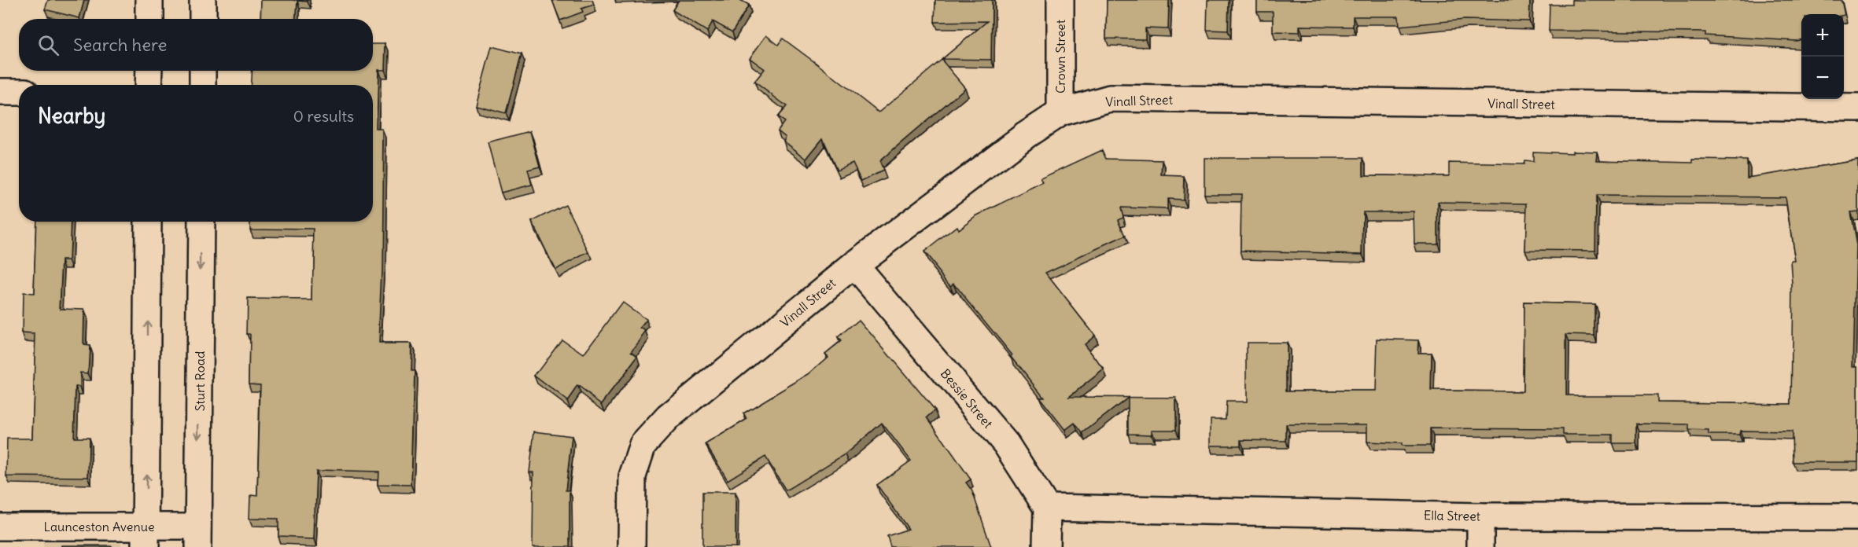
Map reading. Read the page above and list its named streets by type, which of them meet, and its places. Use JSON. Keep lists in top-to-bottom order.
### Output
{
  "streets": {
    "street": [
      "Crown Street",
      "Vinall Street",
      "Sturt Road",
      "Bessie Street",
      "Ella Street",
      "Launceston Avenue"
    ]
  },
  "crossings": [
    ["Crown Street", "Vinall Street"],
    ["Vinall Street", "Bessie Street"],
    ["Sturt Road", "Launceston Avenue"],
    ["Bessie Street", "Ella Street"]
  ],
  "page": {
    "map_buttons": ["+", "−"],
    "search": "Search here",
    "heading": ["Nearby", "0 results"]
  }
}
